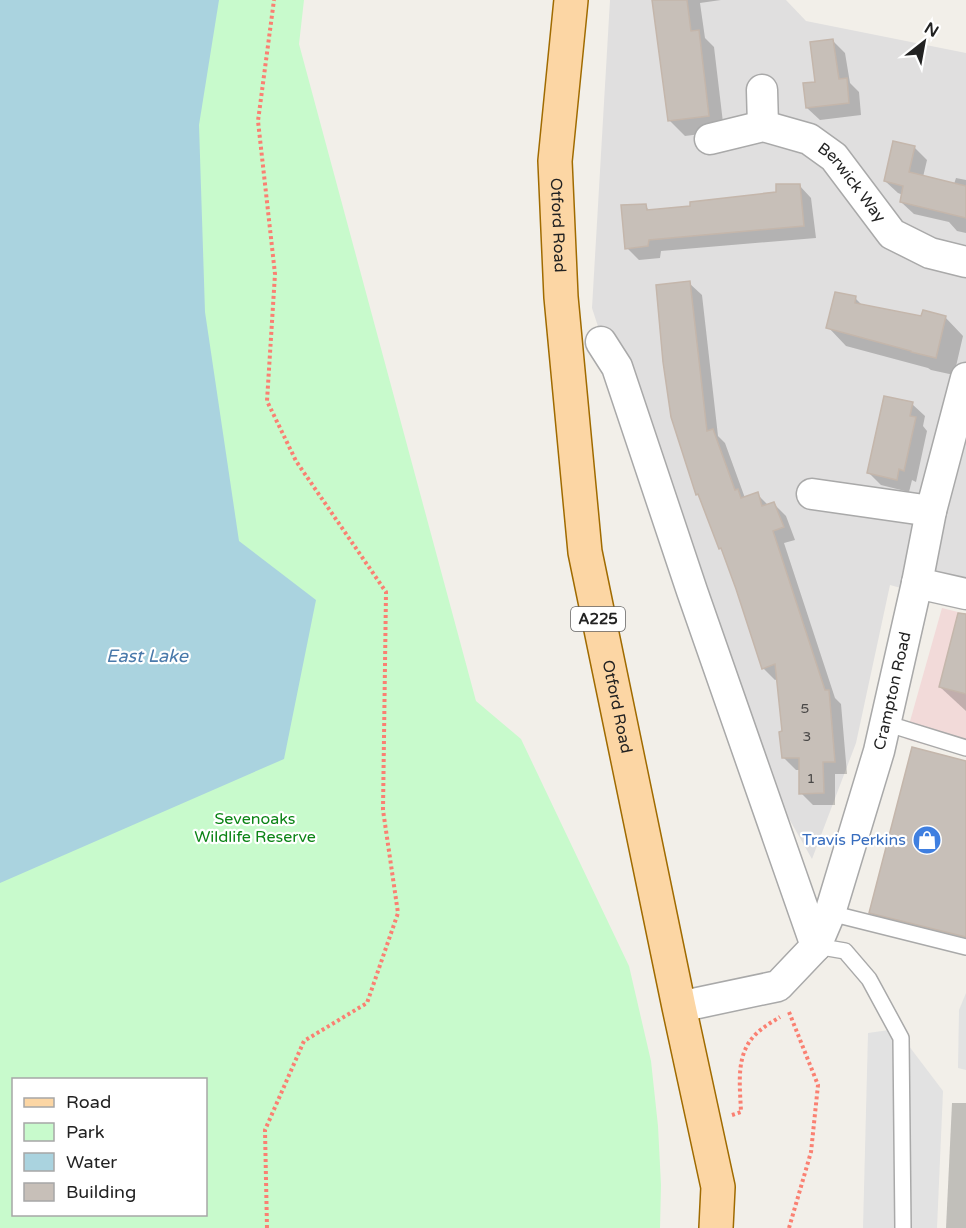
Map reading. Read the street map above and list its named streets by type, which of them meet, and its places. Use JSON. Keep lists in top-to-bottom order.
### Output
{
  "streets": {
    "main road": ["Otford Road", "A225"],
    "street": ["Berwick Way", "Crampton Road"]
  },
  "water": ["East Lake"],
  "parks": ["Sevenoaks Wildlife Reserve"],
  "places": {
    "shop": ["Travis Perkins"]
  },
  "house_numbers": ["5", "3", "1"],
  "legend": [
    "Road",
    "Park",
    "Water",
    "Building"
  ],
  "north": "top right"
}
